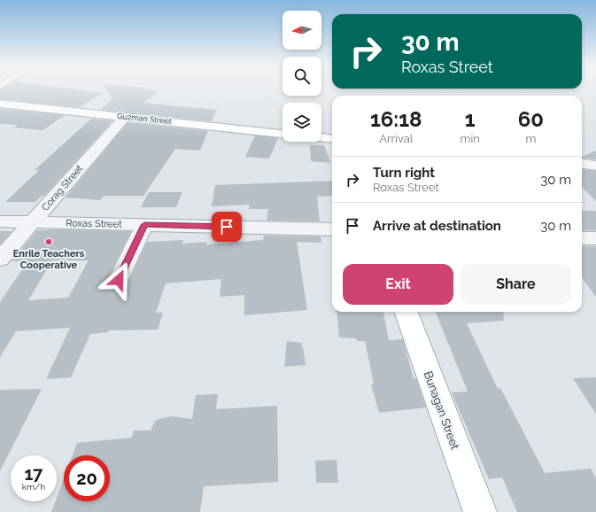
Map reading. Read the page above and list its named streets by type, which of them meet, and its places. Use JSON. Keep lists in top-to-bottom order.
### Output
{
  "streets": {
    "main road": ["Guzman Street", "Bunagan Street"],
    "street": ["Corag Street", "Roxas Street"]
  },
  "crossings": [
    ["Guzman Street", "Corag Street"],
    ["Corag Street", "Roxas Street"]
  ],
  "places": ["Enrile Teachers Cooperative"],
  "north": "left",
  "page": {
    "turn": ["30 m", "Roxas Street"],
    "eta": [
      "16:18",
      "Arrival",
      "1",
      "min",
      "60",
      "m"
    ],
    "list": [
      {
        "name": "Turn right",
        "note": "Roxas Street",
        "value": "30 m"
      },
      {
        "name": "Arrive at destination",
        "value": "30 m"
      }
    ],
    "buttons": ["Exit", "Share"],
    "speed": "17 km/h",
    "limit": "20"
  }
}
